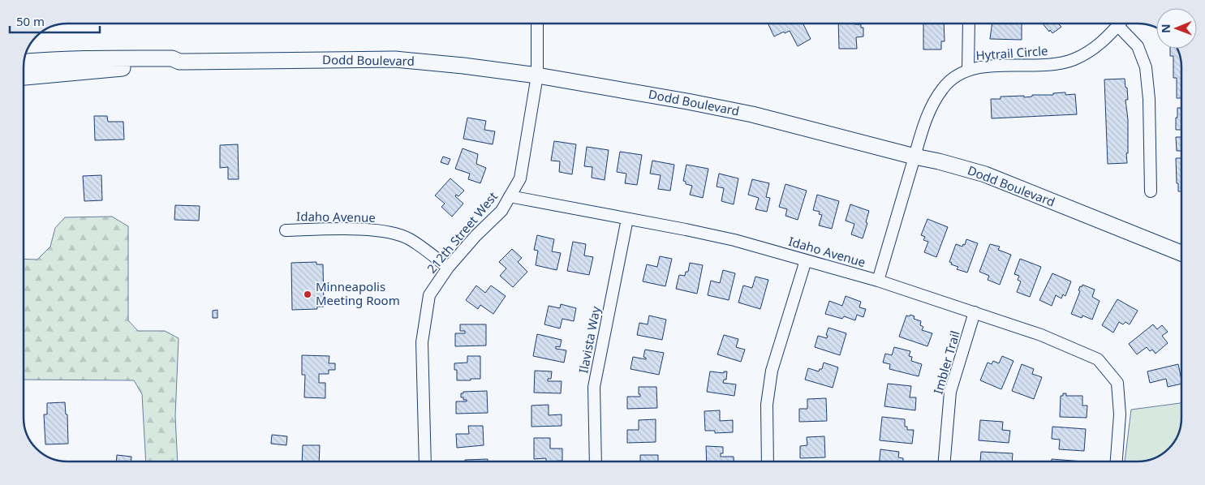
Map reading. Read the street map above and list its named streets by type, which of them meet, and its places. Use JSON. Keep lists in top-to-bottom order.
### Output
{
  "streets": {
    "main road": ["Dodd Boulevard"],
    "street": [
      "Hytrail Circle",
      "Idaho Avenue",
      "212th Street West",
      "Ilavista Way",
      "Imbler Trail"
    ]
  },
  "crossings": [
    ["Hytrail Circle", "Dodd Boulevard"],
    ["Hytrail Circle", "Idaho Avenue"],
    ["Dodd Boulevard", "212th Street West"],
    ["Idaho Avenue", "212th Street West"],
    ["Idaho Avenue", "Ilavista Way"],
    ["Idaho Avenue", "Imbler Trail"]
  ],
  "places": ["Minneapolis Meeting Room"],
  "scale_bar": "50 m",
  "north": "left"
}
